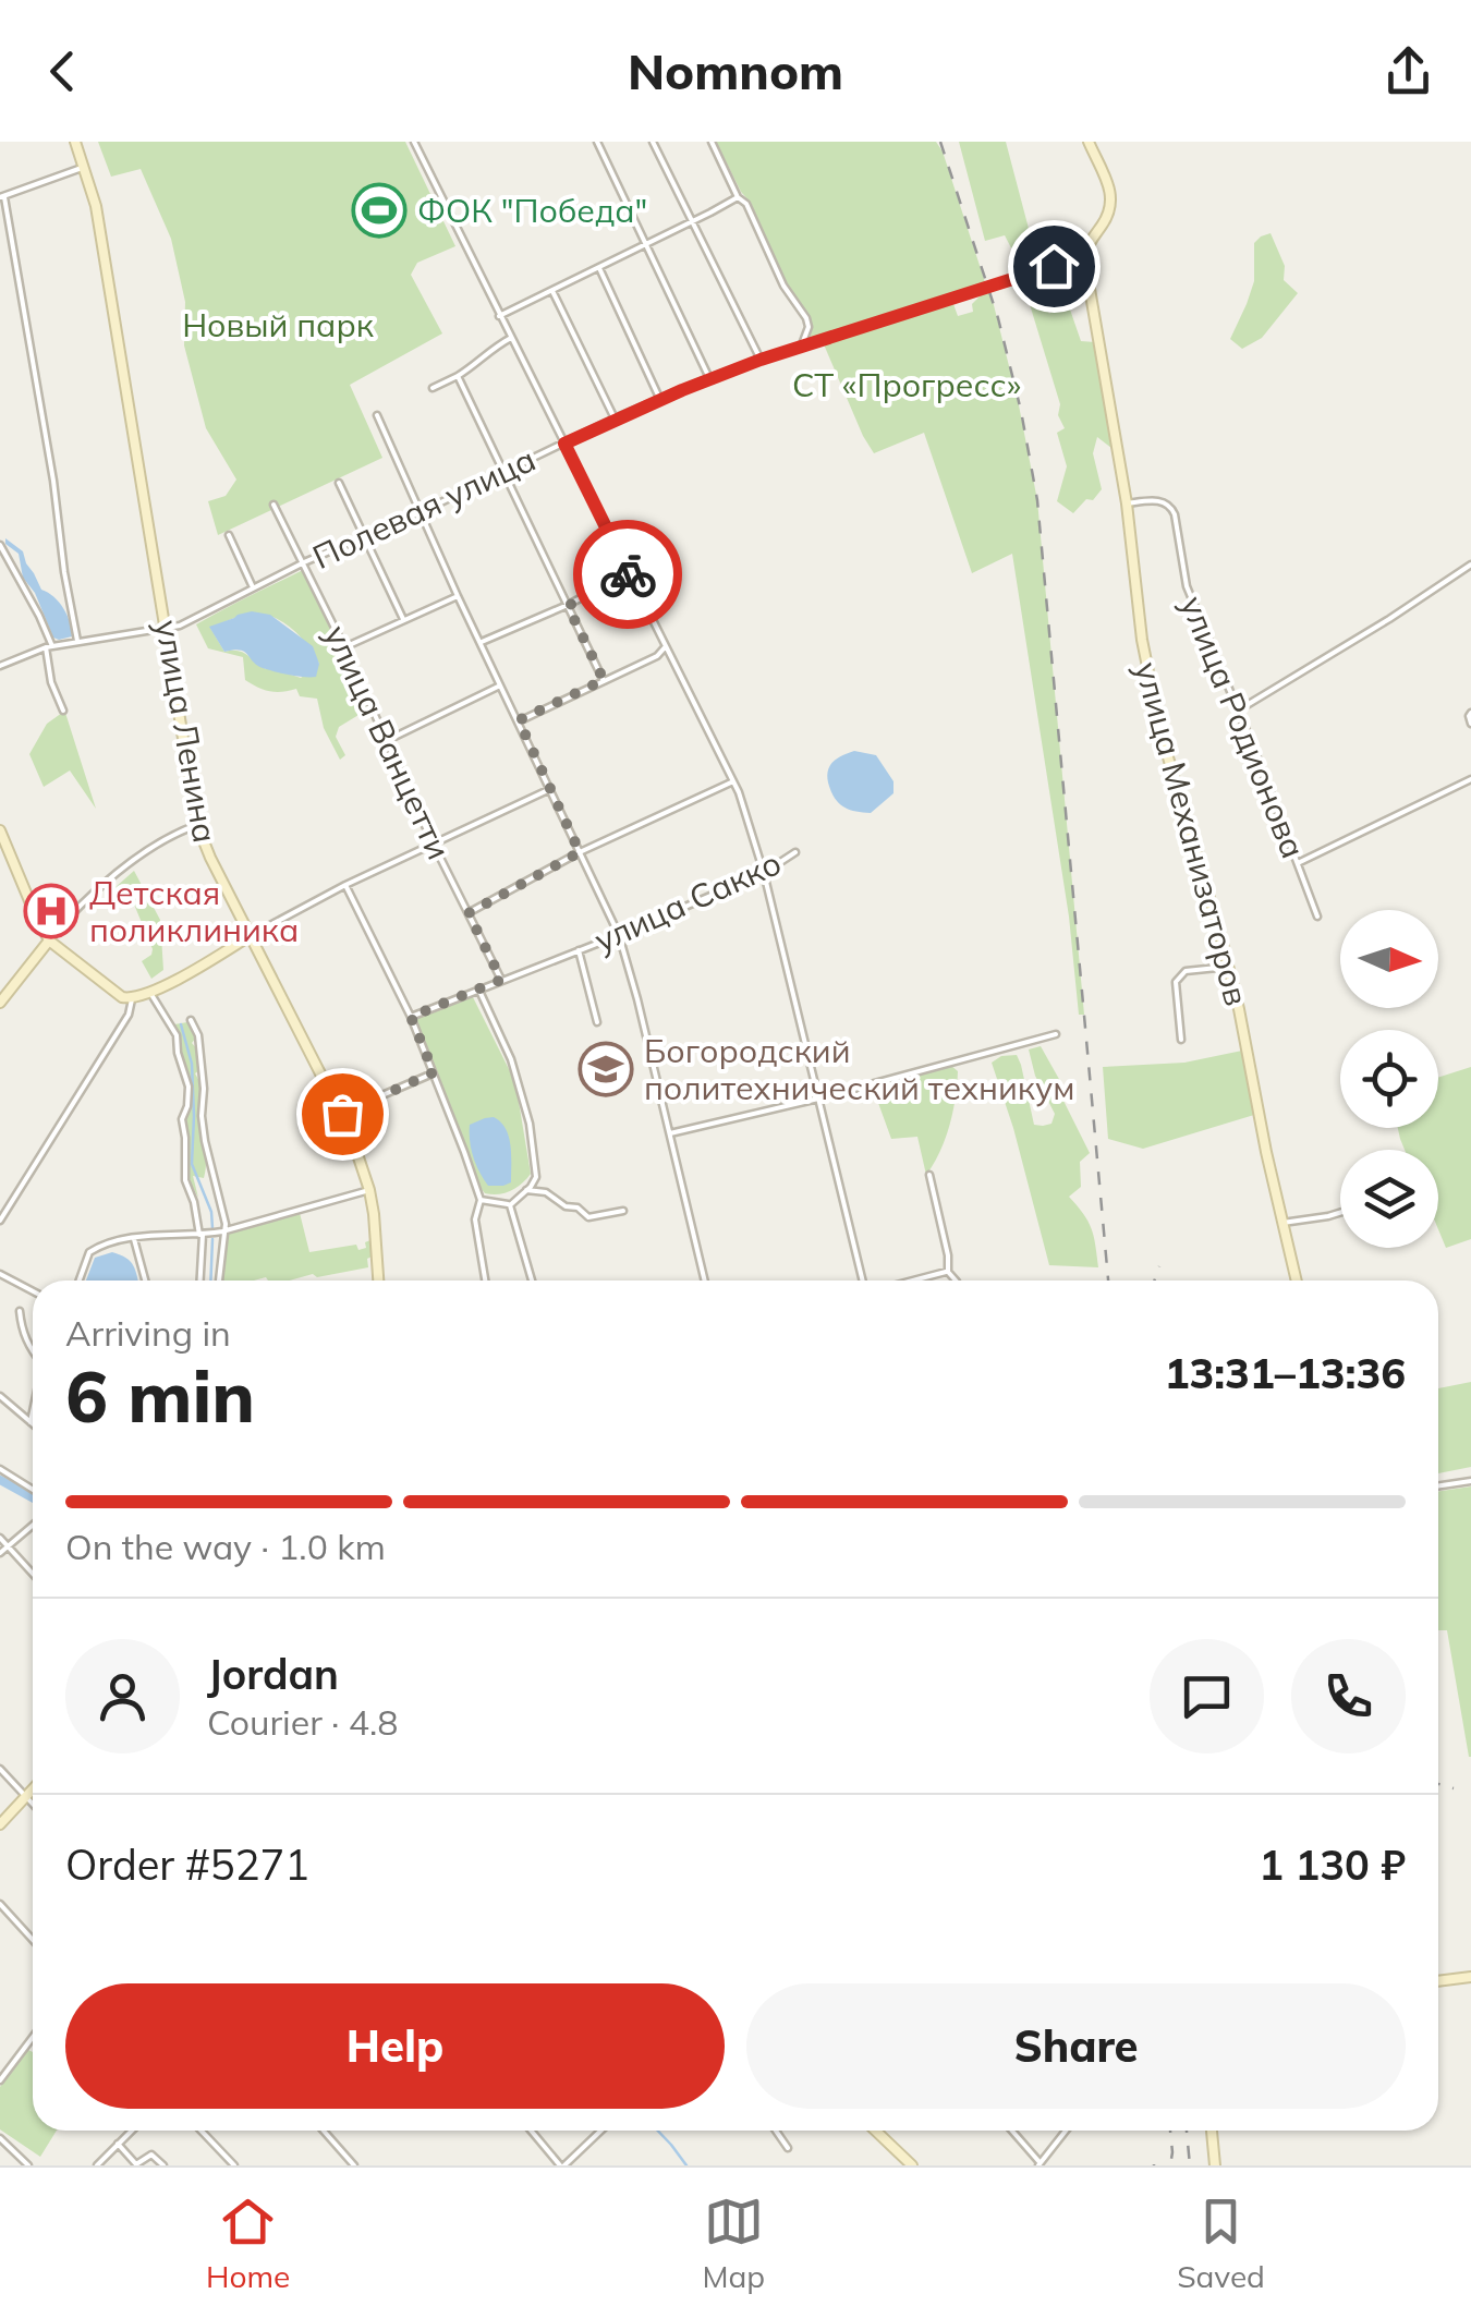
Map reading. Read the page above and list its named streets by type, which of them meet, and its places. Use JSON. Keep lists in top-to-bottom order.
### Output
{
  "streets": {
    "street": [
      "Полевая улица",
      "улица Родионова",
      "улица Ленина",
      "улица Ванцетти",
      "улица Механизаторов",
      "улица Сакко"
    ]
  },
  "crossings": [
    ["Полевая улица", "улица Ленина"],
    ["Полевая улица", "улица Ванцетти"],
    ["Полевая улица", "улица Механизаторов"],
    ["улица Родионова", "улица Механизаторов"],
    ["улица Ванцетти", "улица Сакко"]
  ],
  "parks": ["Новый парк", "СТ «Прогресс»"],
  "places": {
    "sports": ["ФОК \"Победа\""],
    "hospital": ["Детская поликлиника"],
    "school or university": ["Богородский политехнический техникум"]
  },
  "north": "right",
  "page": {
    "header": "Nomnom",
    "heading": ["6 min", "Arriving in", "13:31–13:36"],
    "panel": [
      "Jordan",
      "Courier · 4.8",
      "Order #5271",
      "1 130 ₽"
    ],
    "bar": "On the way · 1.0 km",
    "buttons": ["Help", "Share"],
    "tabs": ["Home", "Map", "Saved"]
  }
}
